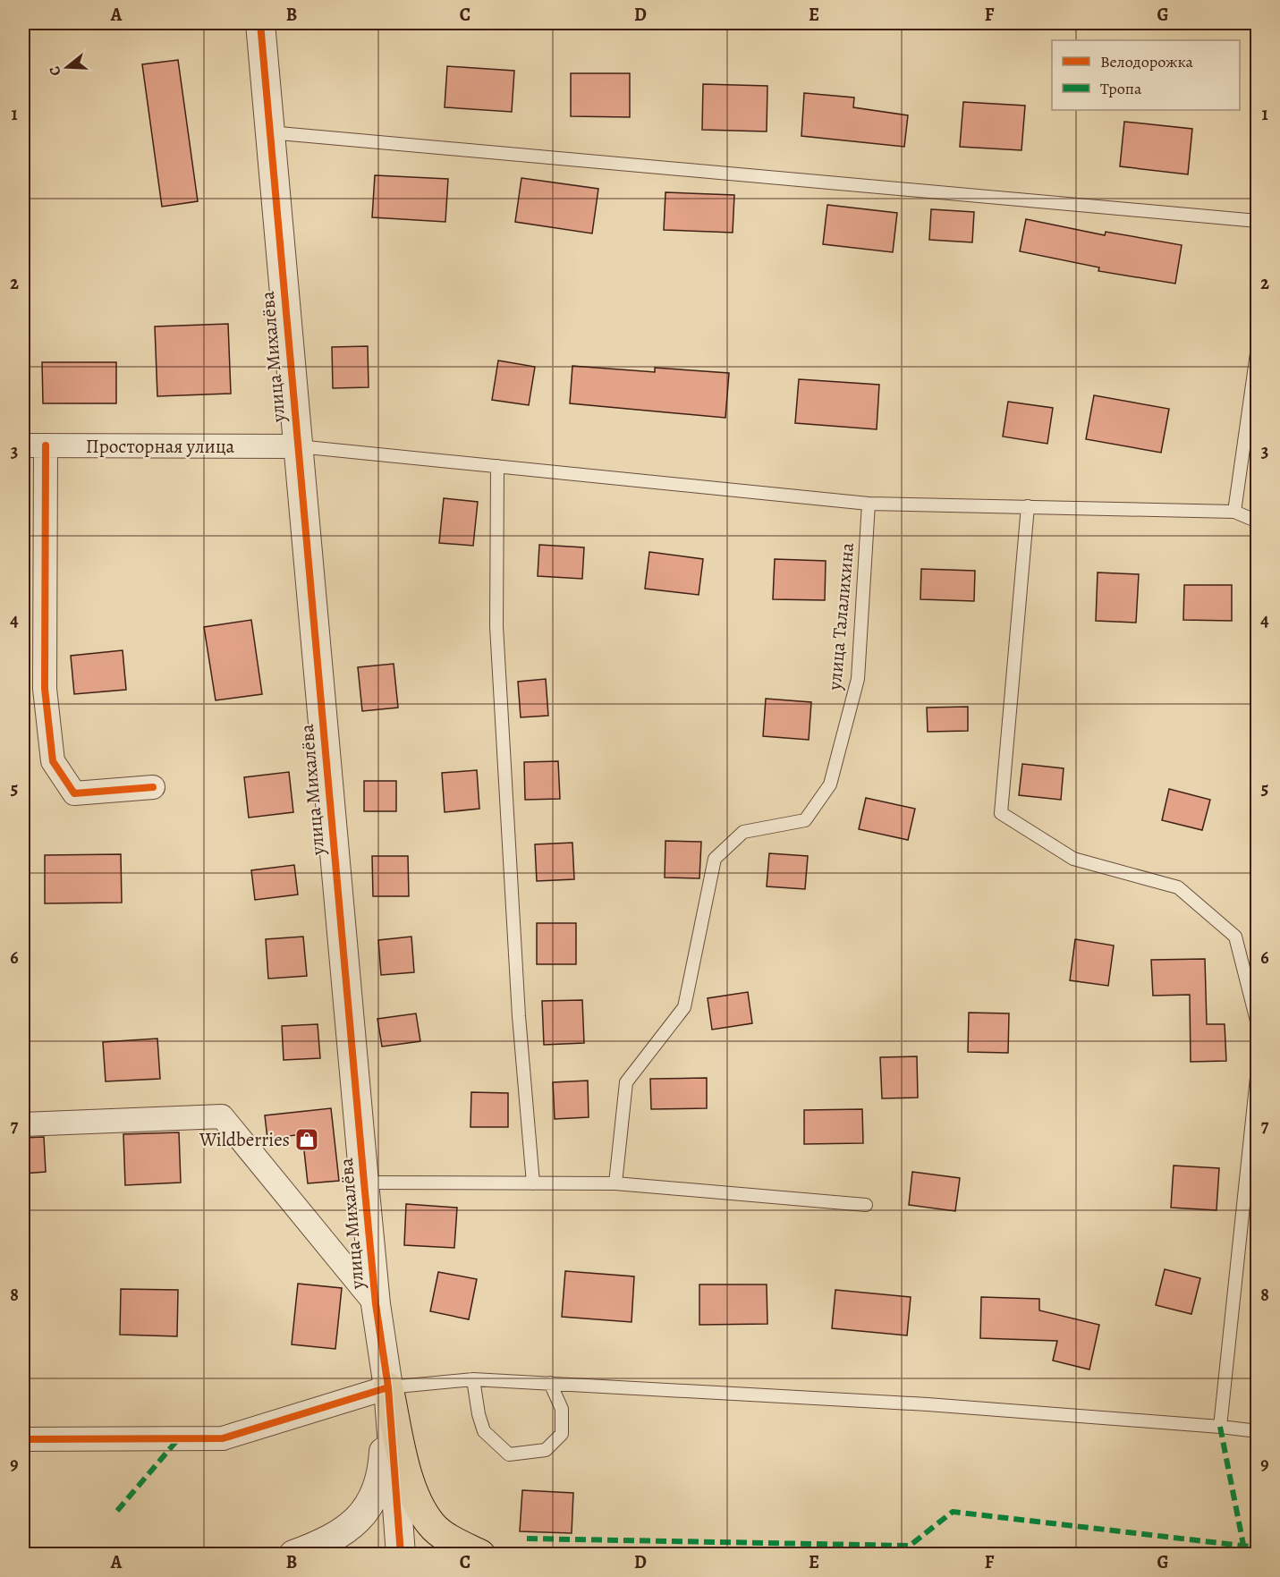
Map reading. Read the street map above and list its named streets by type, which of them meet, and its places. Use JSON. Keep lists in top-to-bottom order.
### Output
{
  "streets": {
    "street": ["улица Михалёва", "Просторная улица"],
    "lane": ["улица Талалихина"]
  },
  "crossings": [
    ["улица Михалёва", "Просторная улица"]
  ],
  "places": {
    "shop": ["Wildberries"]
  },
  "legend": ["Велодорожка", "Тропа"],
  "north": "left",
  "grid": {
    "columns": [
      "A",
      "B",
      "C",
      "D",
      "E",
      "F",
      "G"
    ],
    "rows": [
      "1",
      "2",
      "3",
      "4",
      "5",
      "6",
      "7",
      "8",
      "9"
    ]
  }
}
